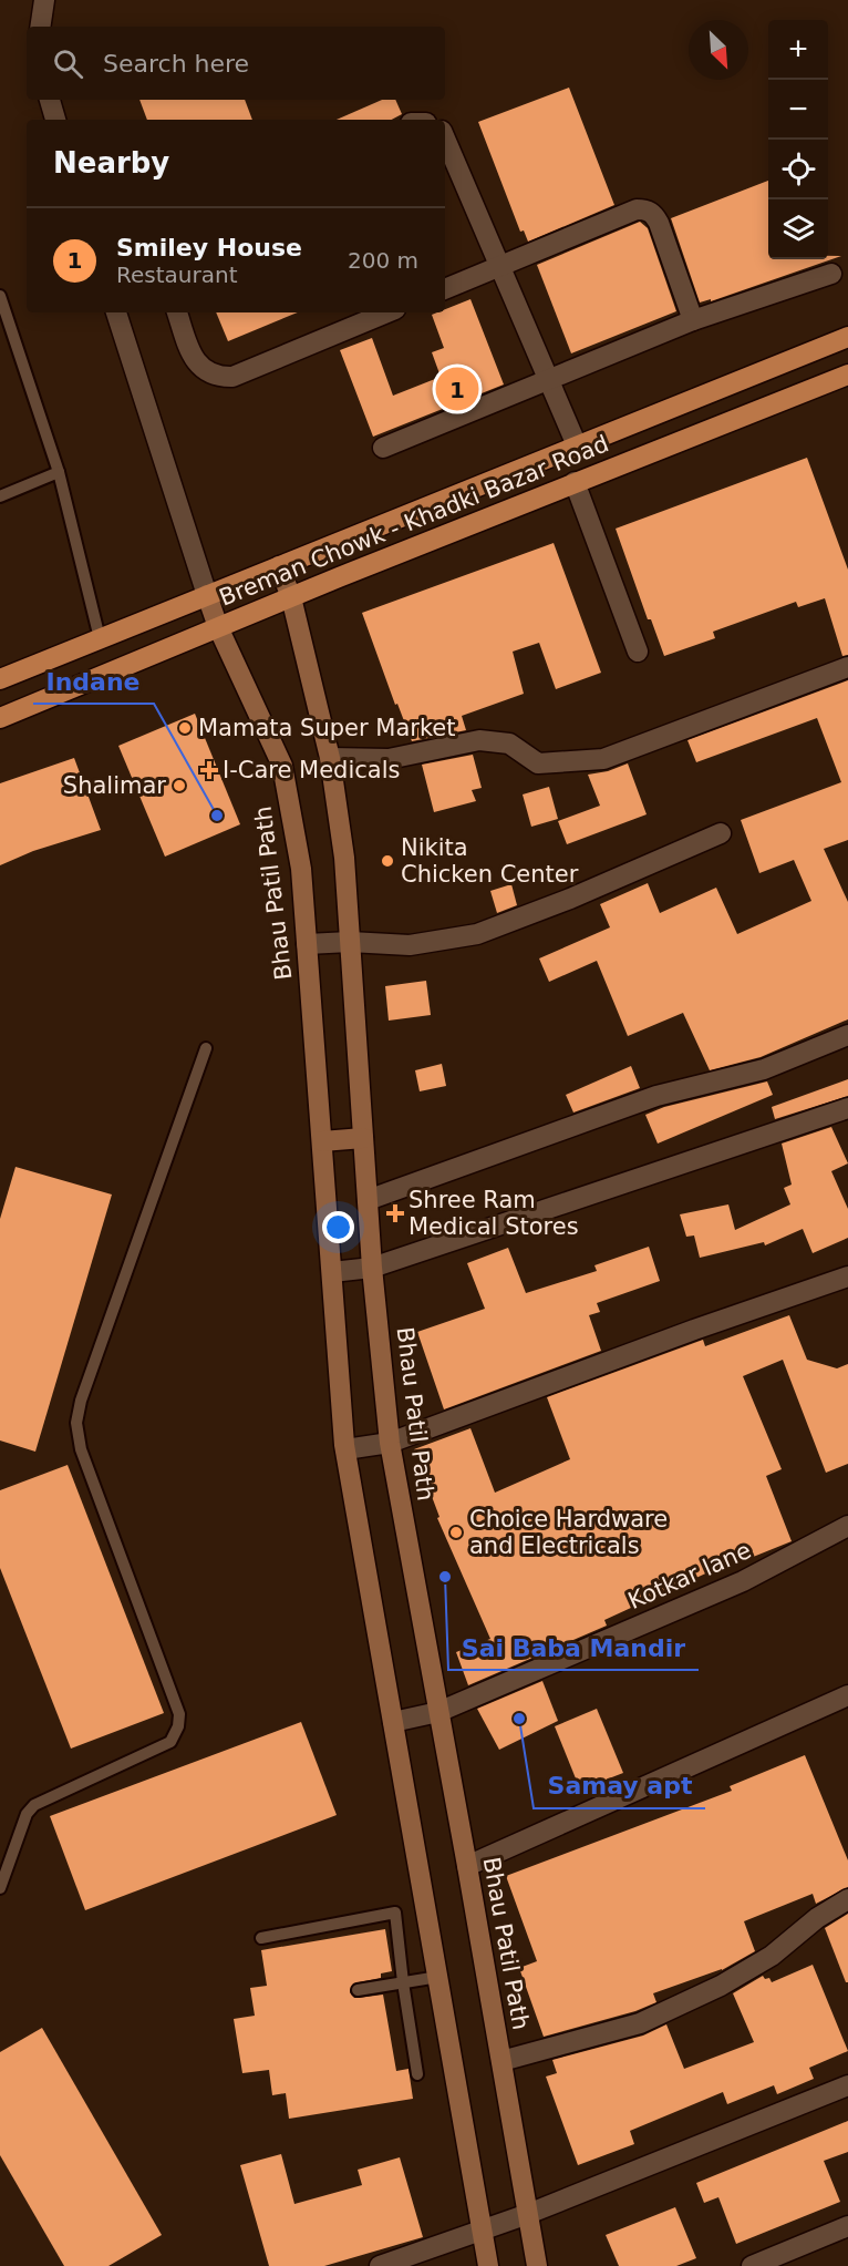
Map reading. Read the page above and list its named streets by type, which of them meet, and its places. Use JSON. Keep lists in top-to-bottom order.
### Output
{
  "streets": {
    "main road": ["Breman Chowk - Khadki Bazar Road", "Bhau Patil Path"],
    "street": ["Kotkar lane"]
  },
  "crossings": [
    ["Breman Chowk - Khadki Bazar Road", "Bhau Patil Path"],
    ["Bhau Patil Path", "Kotkar lane"]
  ],
  "places": {
    "other": [
      "Mamata Super Market",
      "Shalimar",
      "Indane",
      "Nikita Chicken Center",
      "Choice Hardware and Electricals",
      "Sai Baba Mandir",
      "Samay apt"
    ],
    "health": ["I-Care Medicals", "Shree Ram Medical Stores"]
  },
  "north": "bottom right",
  "page": {
    "map_buttons": ["+", "−"],
    "search": "Search here",
    "heading": "Nearby",
    "list": [
      {
        "mark": "1",
        "name": "Smiley House",
        "note": "Restaurant",
        "value": "200 m"
      }
    ],
    "pins": "1"
  }
}
